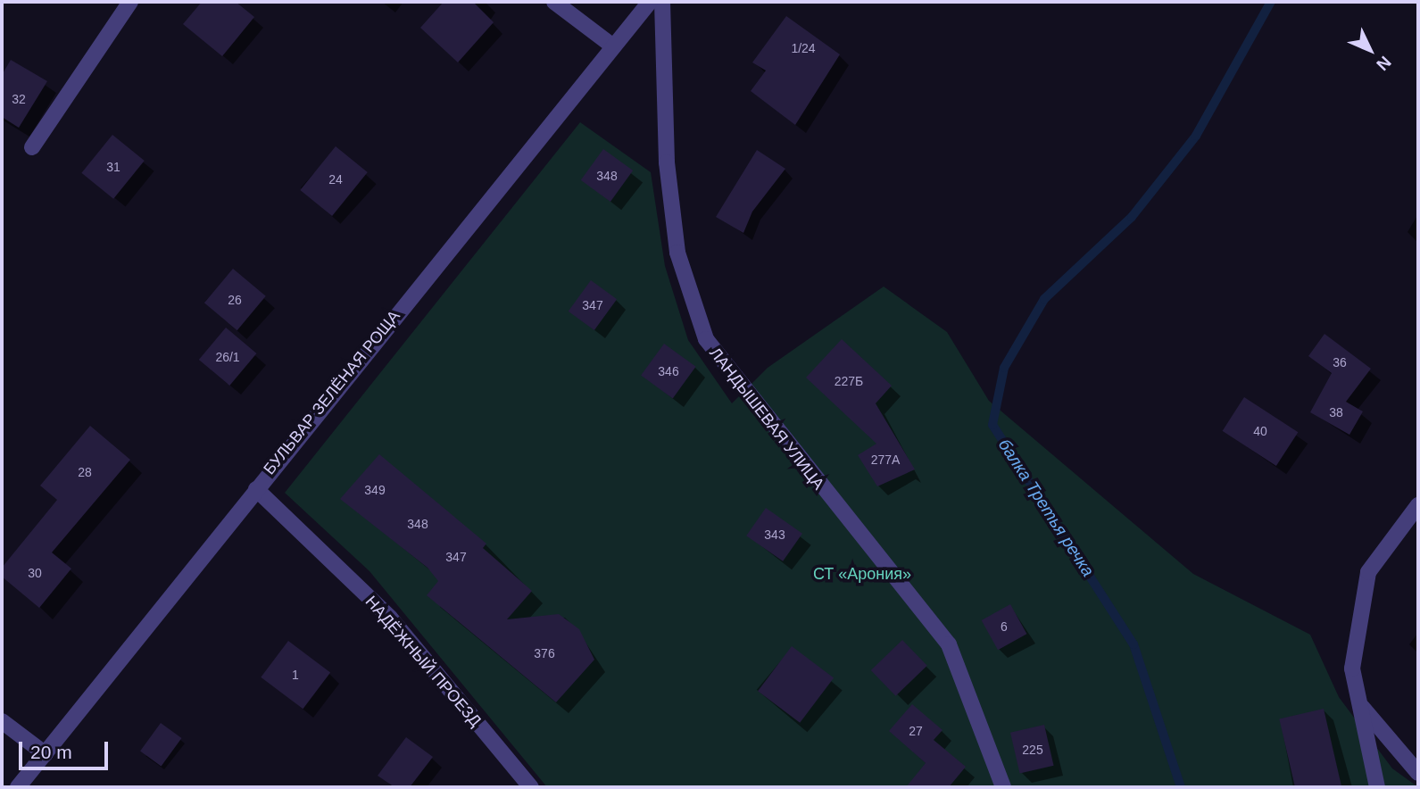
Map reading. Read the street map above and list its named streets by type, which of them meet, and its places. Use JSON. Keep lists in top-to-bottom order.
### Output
{
  "streets": {
    "street": ["БУЛЬВАР ЗЕЛЁНАЯ РОЩА", "ЛАНДЫШЕВАЯ УЛИЦА", "НАДЁЖНЫЙ ПРОЕЗД"]
  },
  "crossings": [
    ["БУЛЬВАР ЗЕЛЁНАЯ РОЩА", "НАДЁЖНЫЙ ПРОЕЗД"]
  ],
  "water": ["балка Третья речка"],
  "parks": ["СТ «Арония»"],
  "house_numbers": [
    "1/24",
    "32",
    "31",
    "348",
    "24",
    "26",
    "347",
    "26/1",
    "36",
    "346",
    "227Б",
    "38",
    "40",
    "277А",
    "28",
    "349",
    "348",
    "343",
    "347",
    "30",
    "6",
    "376",
    "1",
    "27",
    "225"
  ],
  "scale_bar": "20 m",
  "north": "bottom right"
}
